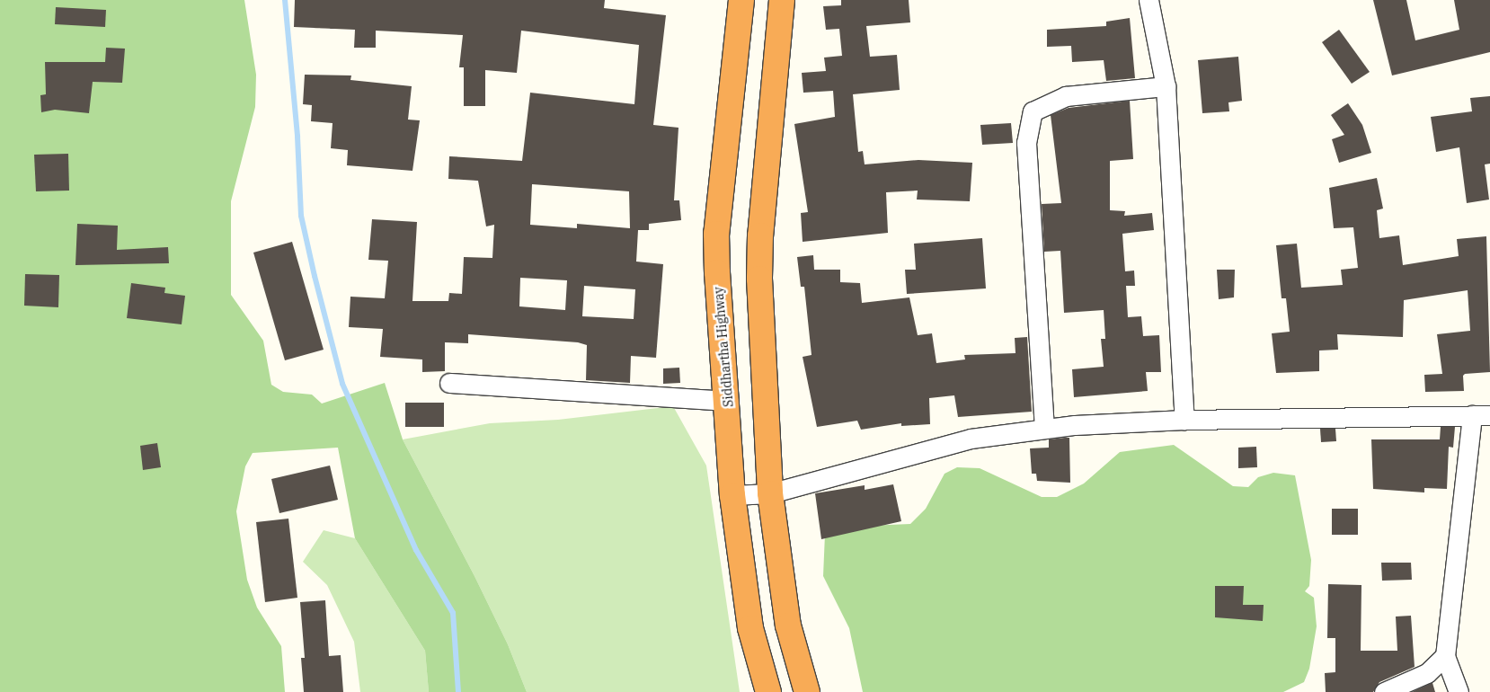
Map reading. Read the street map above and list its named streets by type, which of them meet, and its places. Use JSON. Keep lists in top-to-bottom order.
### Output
{
  "streets": {
    "highway": ["Siddhartha Highway"]
  }
}
